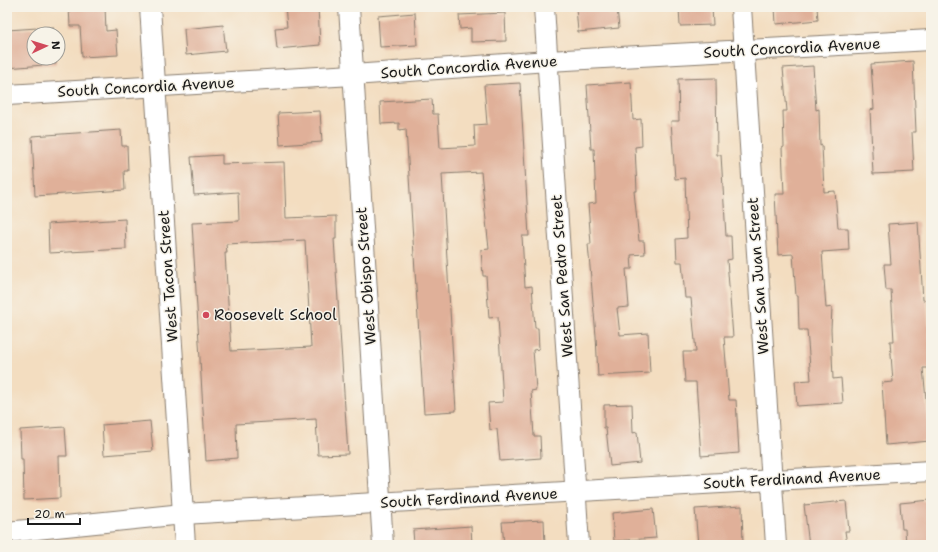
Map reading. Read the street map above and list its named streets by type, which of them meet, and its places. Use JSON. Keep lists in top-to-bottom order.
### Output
{
  "streets": {
    "street": [
      "South Concordia Avenue",
      "West Tacon Street",
      "West Obispo Street",
      "West San Pedro Street",
      "West San Juan Street",
      "South Ferdinand Avenue"
    ]
  },
  "crossings": [
    ["South Concordia Avenue", "West Tacon Street"],
    ["South Concordia Avenue", "West Obispo Street"],
    ["South Concordia Avenue", "West San Pedro Street"],
    ["South Concordia Avenue", "West San Juan Street"],
    ["West Tacon Street", "South Ferdinand Avenue"],
    ["West Obispo Street", "South Ferdinand Avenue"],
    ["West San Pedro Street", "South Ferdinand Avenue"],
    ["West San Juan Street", "South Ferdinand Avenue"]
  ],
  "places": ["Roosevelt School"],
  "scale_bar": "20 m",
  "north": "right"
}
